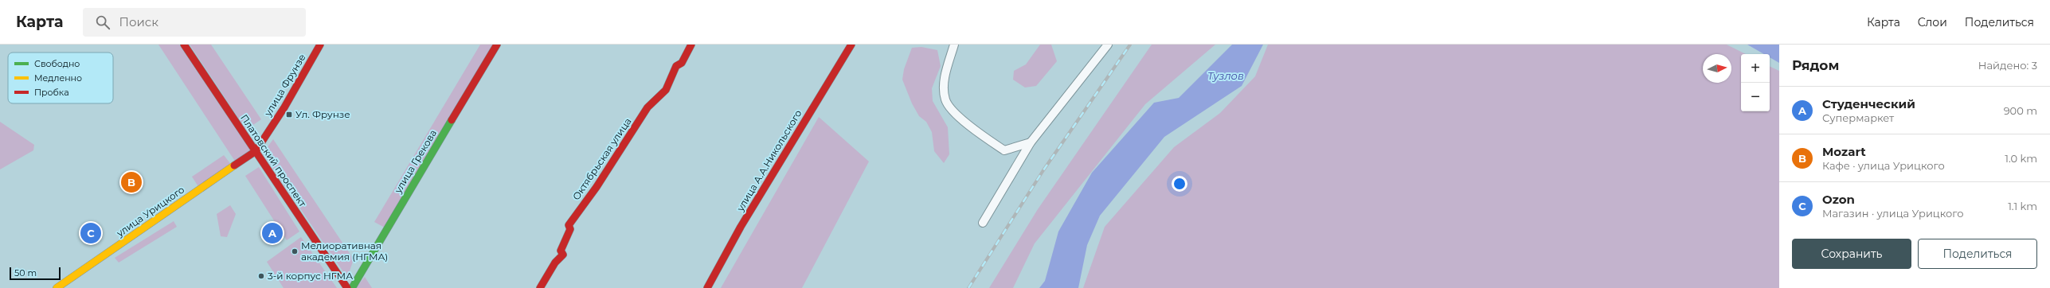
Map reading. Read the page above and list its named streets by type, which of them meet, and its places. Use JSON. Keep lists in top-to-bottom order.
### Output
{
  "streets": {
    "street": [
      "улица Фрунзе",
      "Октябрьская улица",
      "Платовский проспект",
      "улица А.А.Никольского",
      "улица Грекова",
      "улица Урицкого"
    ]
  },
  "crossings": [
    ["улица Фрунзе", "Платовский проспект"],
    ["улица Фрунзе", "улица Урицкого"],
    ["Платовский проспект", "улица Урицкого"]
  ],
  "water": ["Тузлов"],
  "places": {
    "transit": ["Ул. Фрунзе"],
    "other": ["Мелиоративная академия (НГМА)", "3-й корпус НГМА"]
  },
  "legend": ["Свободно", "Медленно", "Пробка"],
  "scale_bar": "50 m",
  "north": "right",
  "page": {
    "header": "Карта",
    "search": "Поиск",
    "nav": ["Карта", "Слои", "Поделиться"],
    "heading": ["Рядом", "Найдено: 3"],
    "map_buttons": ["+", "−"],
    "list": [
      {
        "mark": "A",
        "name": "Студенческий",
        "note": "Супермаркет",
        "value": "900 m"
      },
      {
        "mark": "B",
        "name": "Mozart",
        "note": "Кафе · улица Урицкого",
        "value": "1.0 km"
      },
      {
        "mark": "C",
        "name": "Ozon",
        "note": "Магазин · улица Урицкого",
        "value": "1.1 km"
      }
    ],
    "pins": ["B", "A", "C"],
    "buttons": ["Сохранить", "Поделиться"],
    "scale": "50 m"
  }
}
